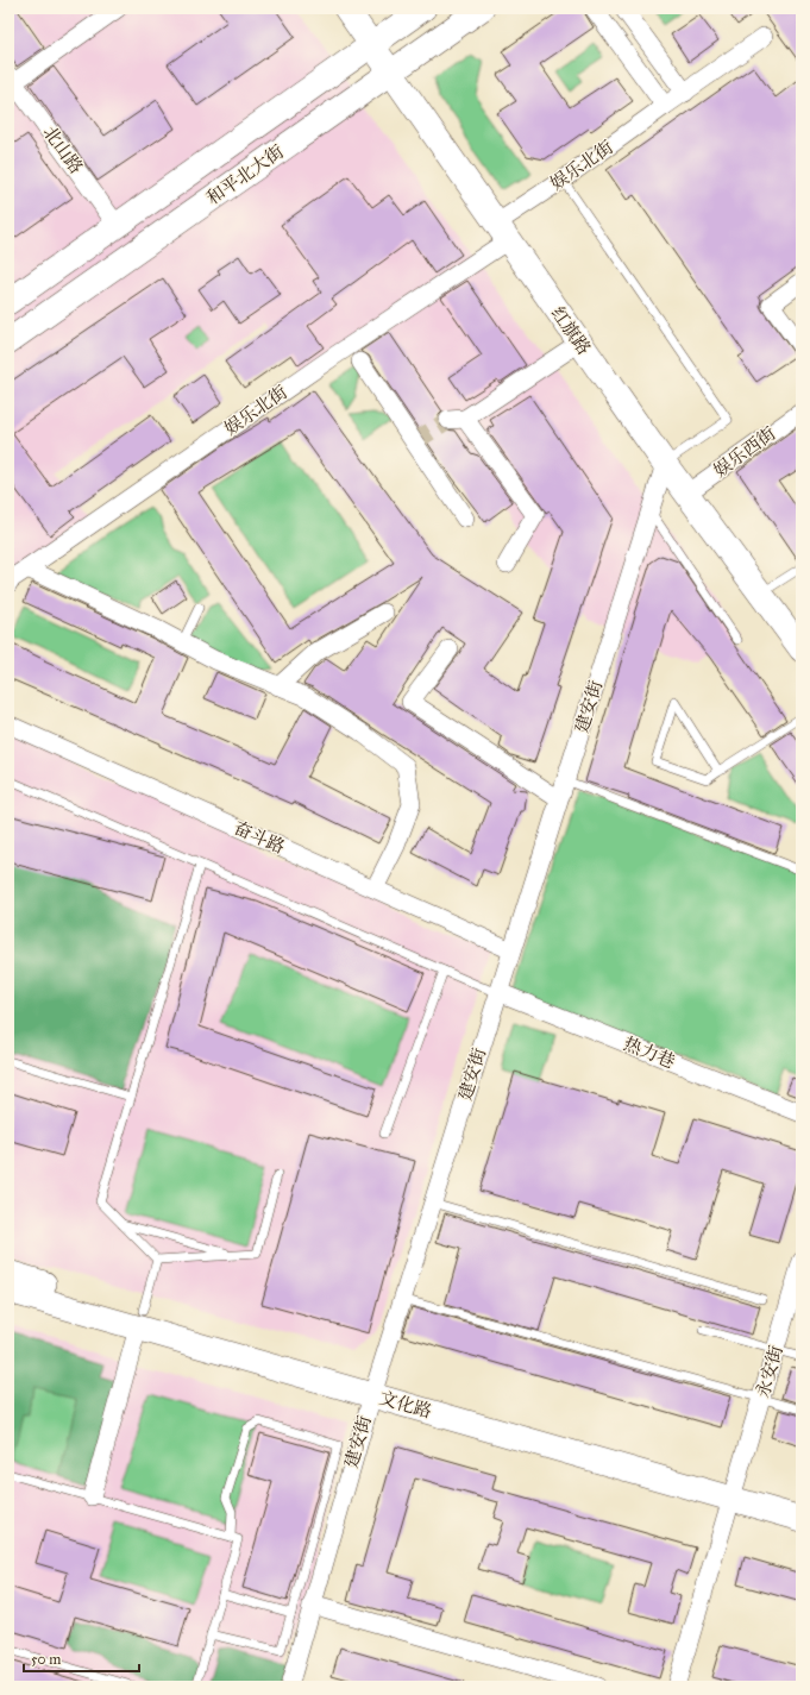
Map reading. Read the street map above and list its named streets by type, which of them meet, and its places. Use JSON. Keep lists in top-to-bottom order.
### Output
{
  "streets": {
    "main road": ["和平北大街", "红旗路", "文化路"],
    "street": [
      "北山路",
      "娱乐北街",
      "娱乐西街",
      "建安街",
      "奋斗路",
      "热力巷",
      "永安街"
    ]
  },
  "crossings": [
    ["北山路", "和平北大街"],
    ["娱乐北街", "红旗路"],
    ["和平北大街", "红旗路"],
    ["红旗路", "娱乐西街"],
    ["红旗路", "建安街"],
    ["建安街", "奋斗路"],
    ["建安街", "热力巷"],
    ["建安街", "文化路"],
    ["永安街", "文化路"]
  ],
  "scale_bar": "50 m"
}
